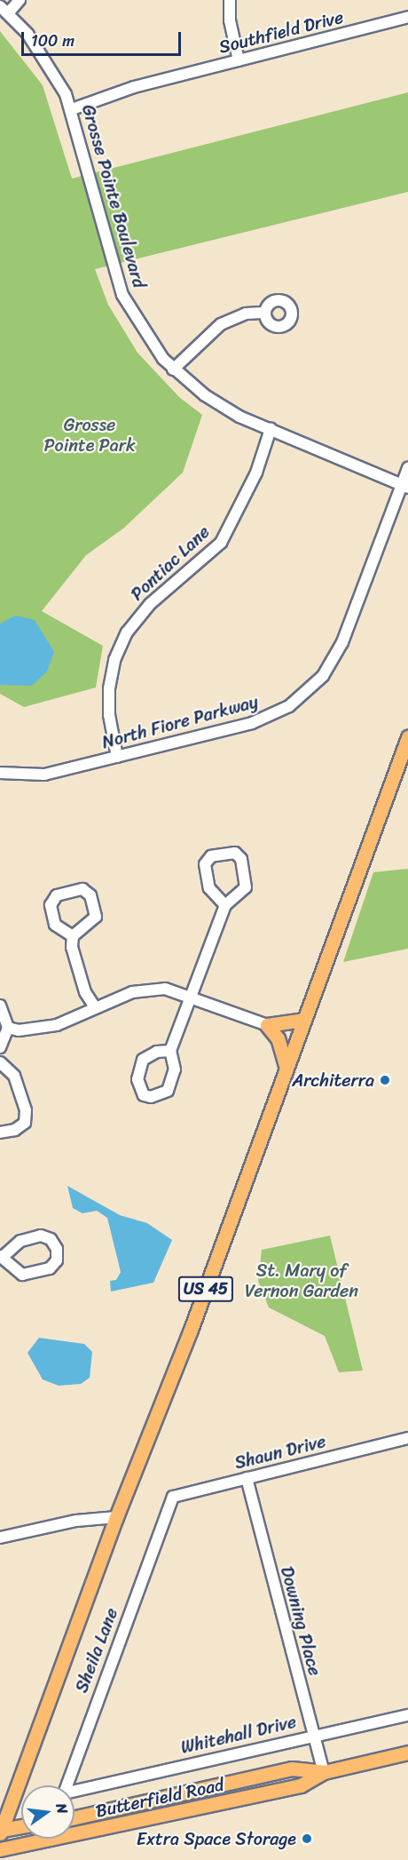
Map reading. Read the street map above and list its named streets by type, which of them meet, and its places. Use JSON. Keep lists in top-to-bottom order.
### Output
{
  "streets": {
    "main road": ["US 45", "Butterfield Road"],
    "street": [
      "Southfield Drive",
      "Grosse Pointe Boulevard",
      "Pontiac Lane",
      "North Fiore Parkway",
      "Shaun Drive",
      "Downing Place",
      "Sheila Lane",
      "Whitehall Drive"
    ]
  },
  "crossings": [
    ["Southfield Drive", "Grosse Pointe Boulevard"],
    ["Grosse Pointe Boulevard", "Pontiac Lane"],
    ["Grosse Pointe Boulevard", "North Fiore Parkway"],
    ["Pontiac Lane", "North Fiore Parkway"],
    ["Shaun Drive", "Downing Place"],
    ["Shaun Drive", "Sheila Lane"],
    ["Downing Place", "Whitehall Drive"],
    ["Downing Place", "Butterfield Road"],
    ["Sheila Lane", "Whitehall Drive"]
  ],
  "parks": ["Grosse Pointe Park", "St. Mary of Vernon Garden"],
  "places": ["Architerra", "Extra Space Storage"],
  "scale_bar": "100 m",
  "north": "right"
}
